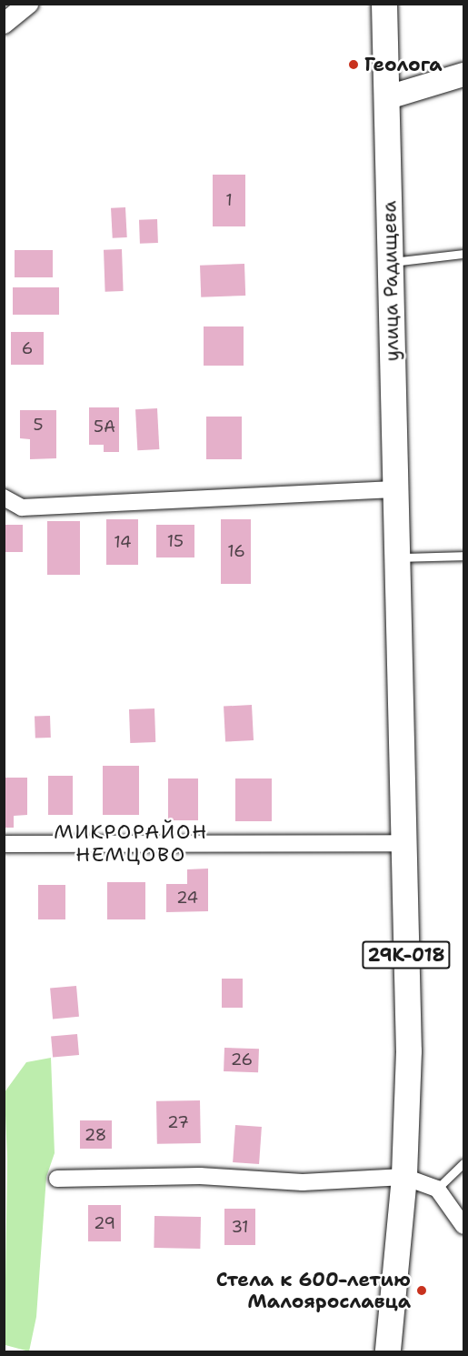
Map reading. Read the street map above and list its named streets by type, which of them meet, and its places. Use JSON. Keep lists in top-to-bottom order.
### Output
{
  "streets": {
    "main road": ["улица Радищева", "29К-018"]
  },
  "crossings": [
    ["улица Радищева", "29К-018"]
  ],
  "districts": ["МИКРОРАЙОН НЕМЦОВО"],
  "places": ["Геолога", "Стела к 600-летию Малоярославца"],
  "house_numbers": [
    "1",
    "6",
    "5",
    "5А",
    "15",
    "14",
    "16",
    "24",
    "26",
    "27",
    "28",
    "29",
    "31"
  ]
}
